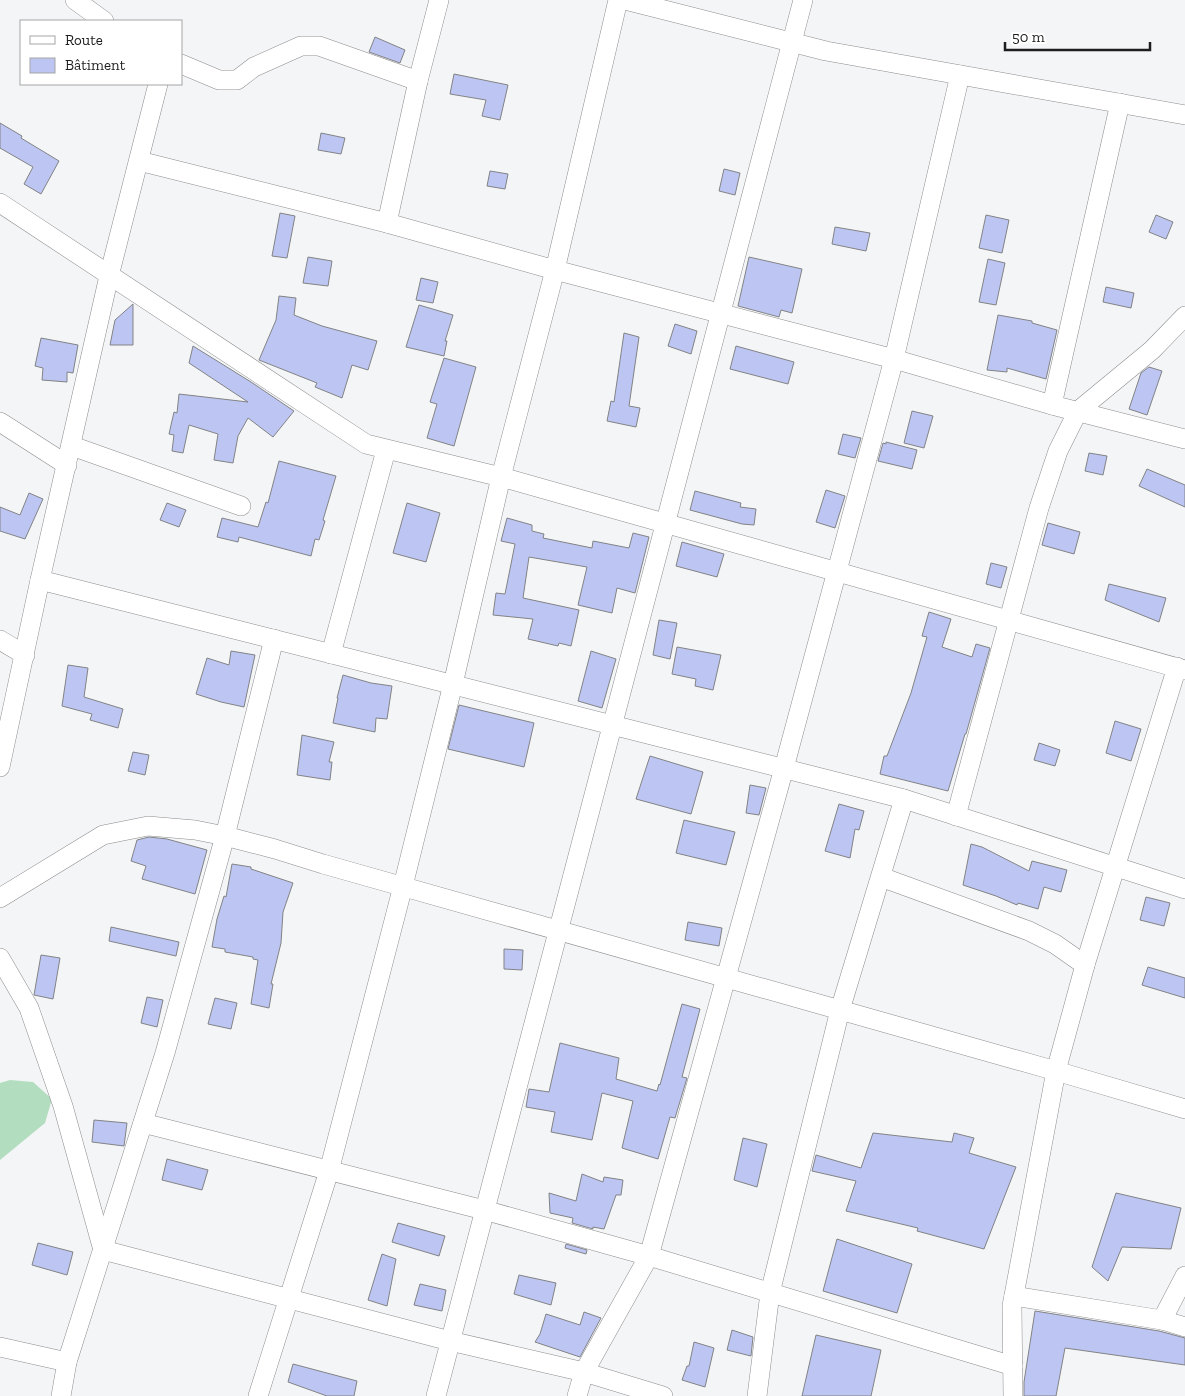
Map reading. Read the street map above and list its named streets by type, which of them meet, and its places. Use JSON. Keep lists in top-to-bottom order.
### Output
{
  "legend": ["Route", "Bâtiment"],
  "scale_bar": "50 m"
}
